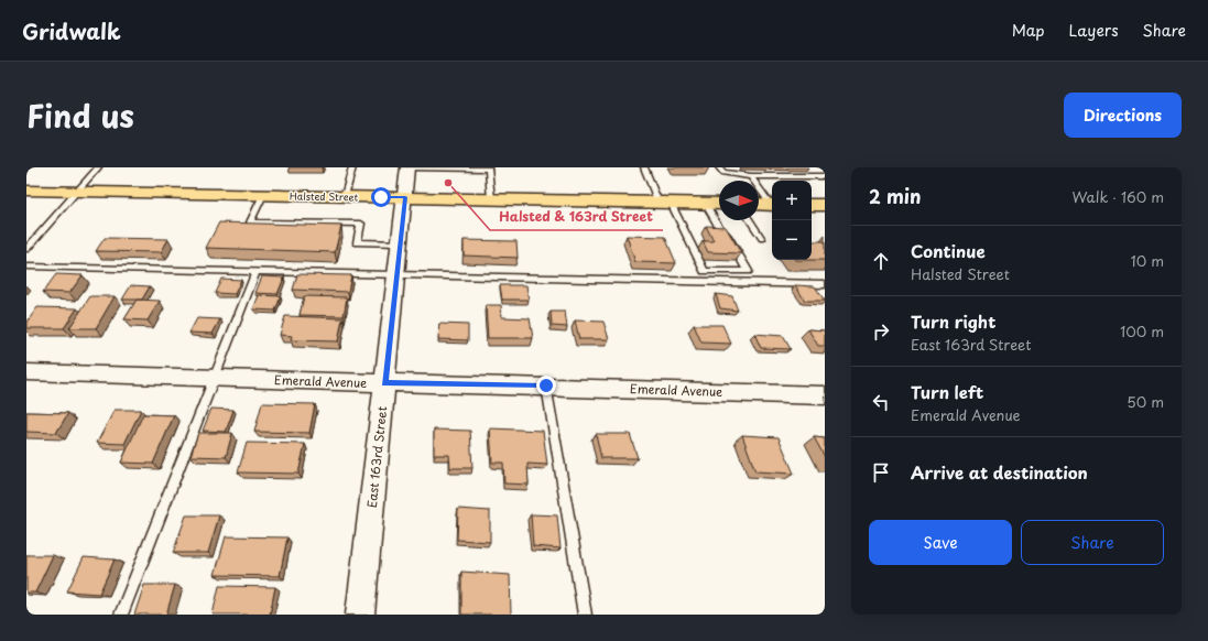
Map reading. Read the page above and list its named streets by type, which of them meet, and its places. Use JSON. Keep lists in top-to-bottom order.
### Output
{
  "streets": {
    "main road": ["Halsted Street"],
    "street": ["Emerald Avenue", "East 163rd Street"]
  },
  "crossings": [
    ["Halsted Street", "East 163rd Street"],
    ["Emerald Avenue", "East 163rd Street"]
  ],
  "places": ["Halsted & 163rd Street"],
  "north": "right",
  "page": {
    "header": "Gridwalk",
    "nav": ["Map", "Layers", "Share"],
    "title": "Find us",
    "buttons": [
      "Directions",
      ["Save", "Share"]
    ],
    "heading": ["2 min", "Walk · 160 m"],
    "map_buttons": ["+", "−"],
    "list": [
      ["Continue", "Halsted Street", "10 m"],
      ["Turn right", "East 163rd Street", "100 m"],
      ["Turn left", "Emerald Avenue", "50 m"],
      "Arrive at destination"
    ]
  }
}
